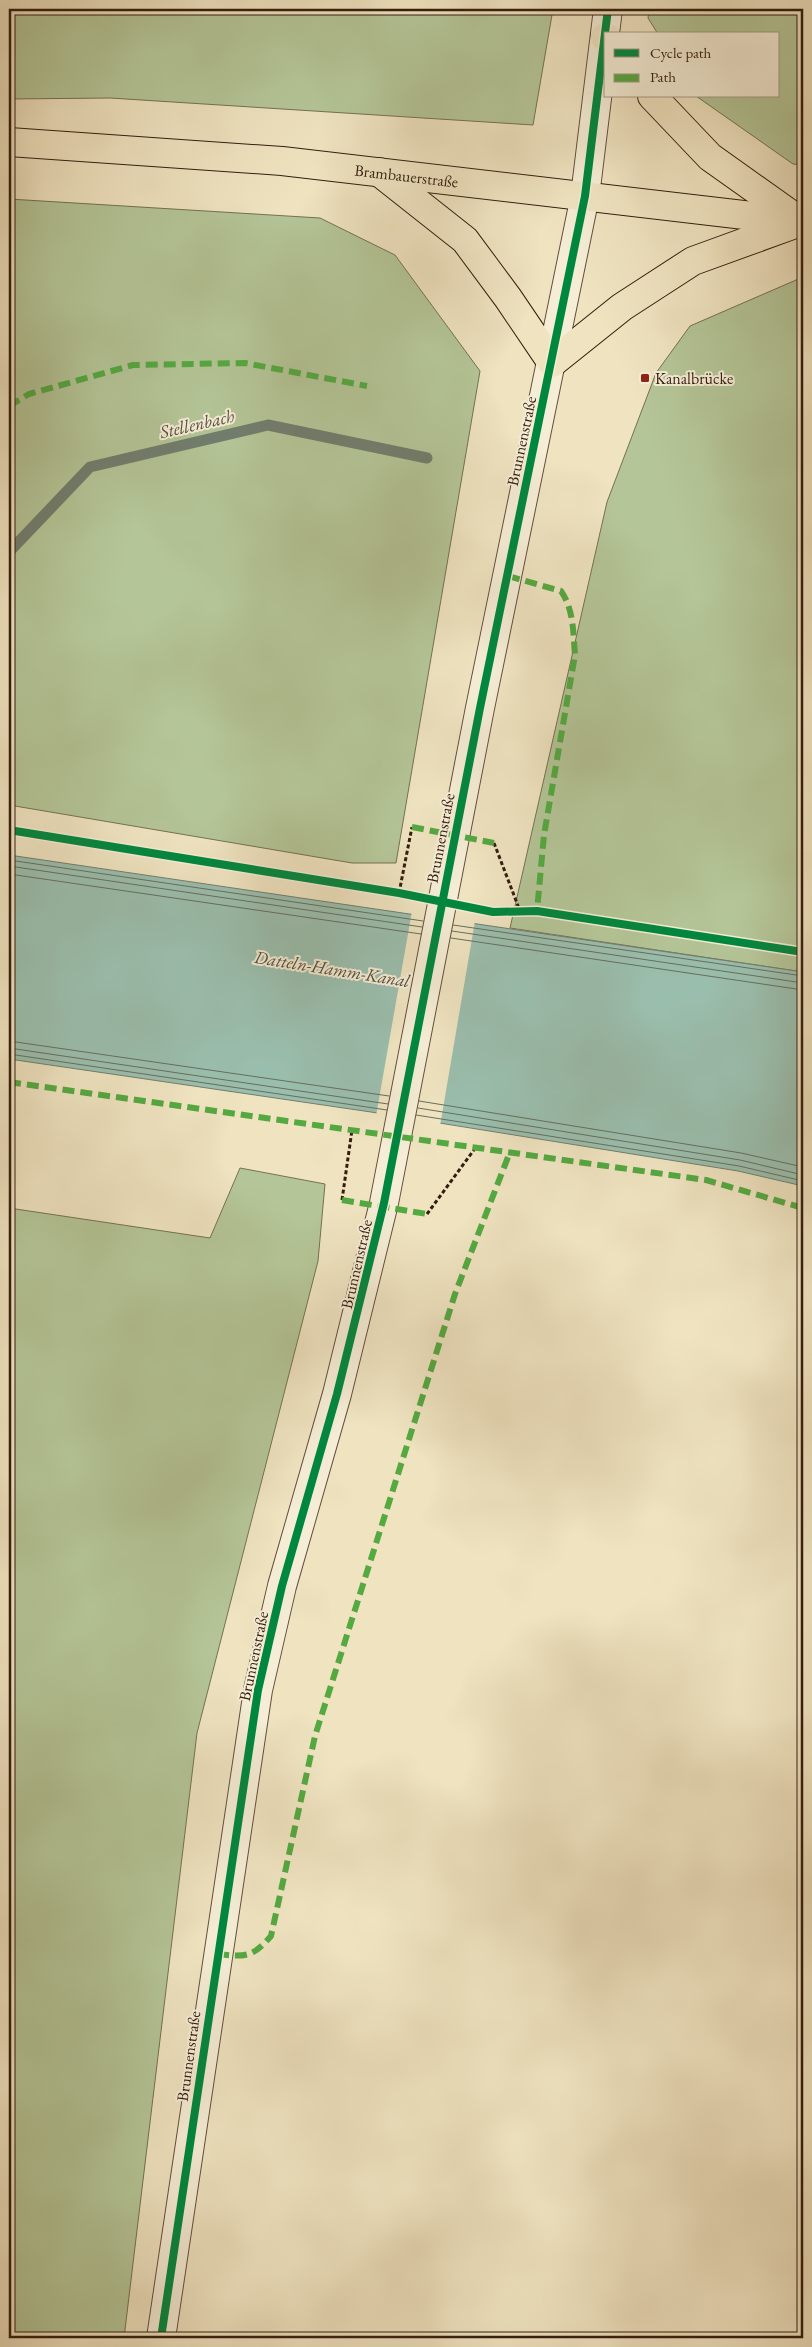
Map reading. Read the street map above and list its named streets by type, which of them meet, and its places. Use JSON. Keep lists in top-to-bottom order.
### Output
{
  "streets": {
    "main road": ["Brambauerstraße"],
    "street": ["Brunnenstraße"]
  },
  "crossings": [
    ["Brambauerstraße", "Brunnenstraße"]
  ],
  "water": ["Stellenbach", "Datteln-Hamm-Kanal"],
  "places": {
    "transit": ["Kanalbrücke"]
  },
  "legend": ["Cycle path", "Path"]
}
